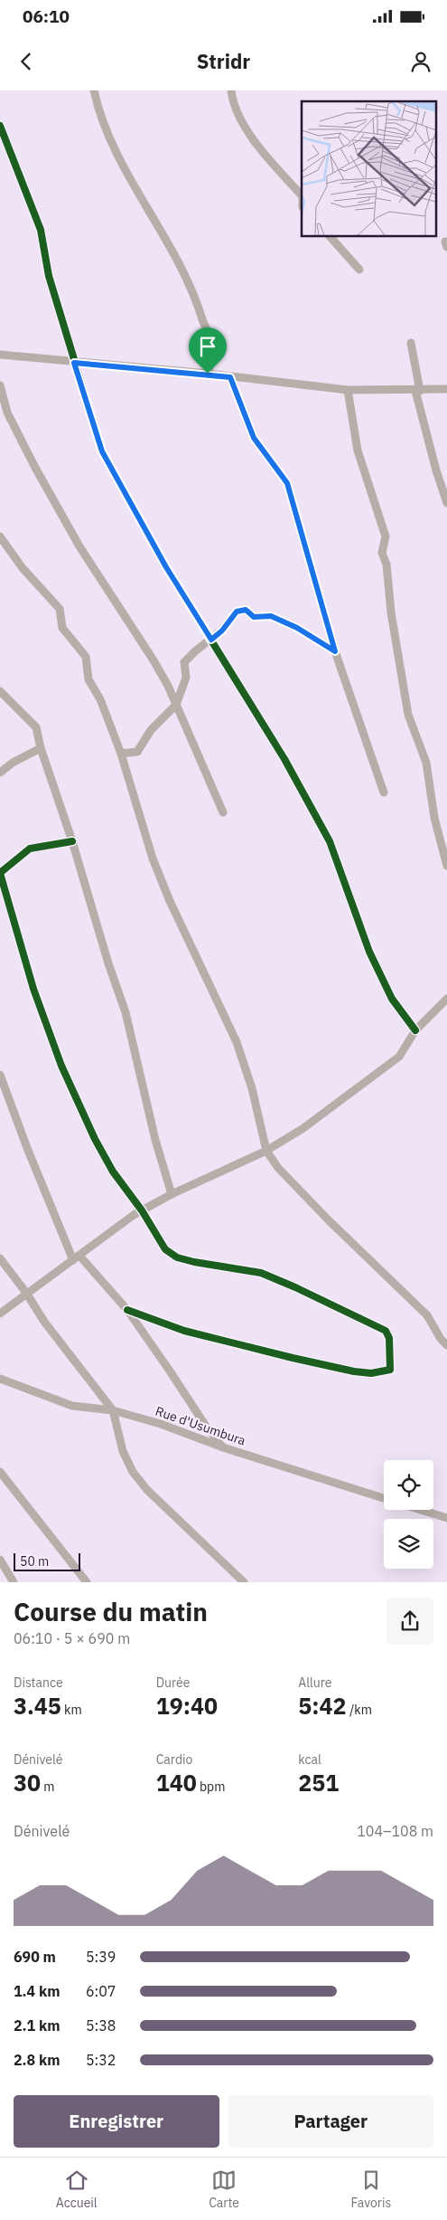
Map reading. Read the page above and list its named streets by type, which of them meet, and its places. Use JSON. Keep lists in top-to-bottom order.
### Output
{
  "streets": {
    "street": ["Rue d'Usumbura"]
  },
  "scale_bar": "50 m",
  "page": {
    "status": "06:10",
    "header": "Stridr",
    "scale": "50 m",
    "heading": ["Course du matin", "06:10 · 5 × 690 m"],
    "stats": [
      ["Distance", "3.45 km"],
      ["Durée", "19:40"],
      ["Allure", "5:42 /km"],
      ["Dénivelé", "30 m"],
      ["Cardio", "140 bpm"],
      ["kcal", "251"]
    ],
    "chart": ["Dénivelé", "104–108 m"],
    "list": [
      {
        "name": "690 m",
        "note": "5:39"
      },
      {
        "name": "1.4 km",
        "note": "6:07"
      },
      {
        "name": "2.1 km",
        "note": "5:38"
      },
      {
        "name": "2.8 km",
        "note": "5:32"
      }
    ],
    "buttons": ["Enregistrer", "Partager"],
    "tabs": ["Accueil", "Carte", "Favoris"]
  }
}
